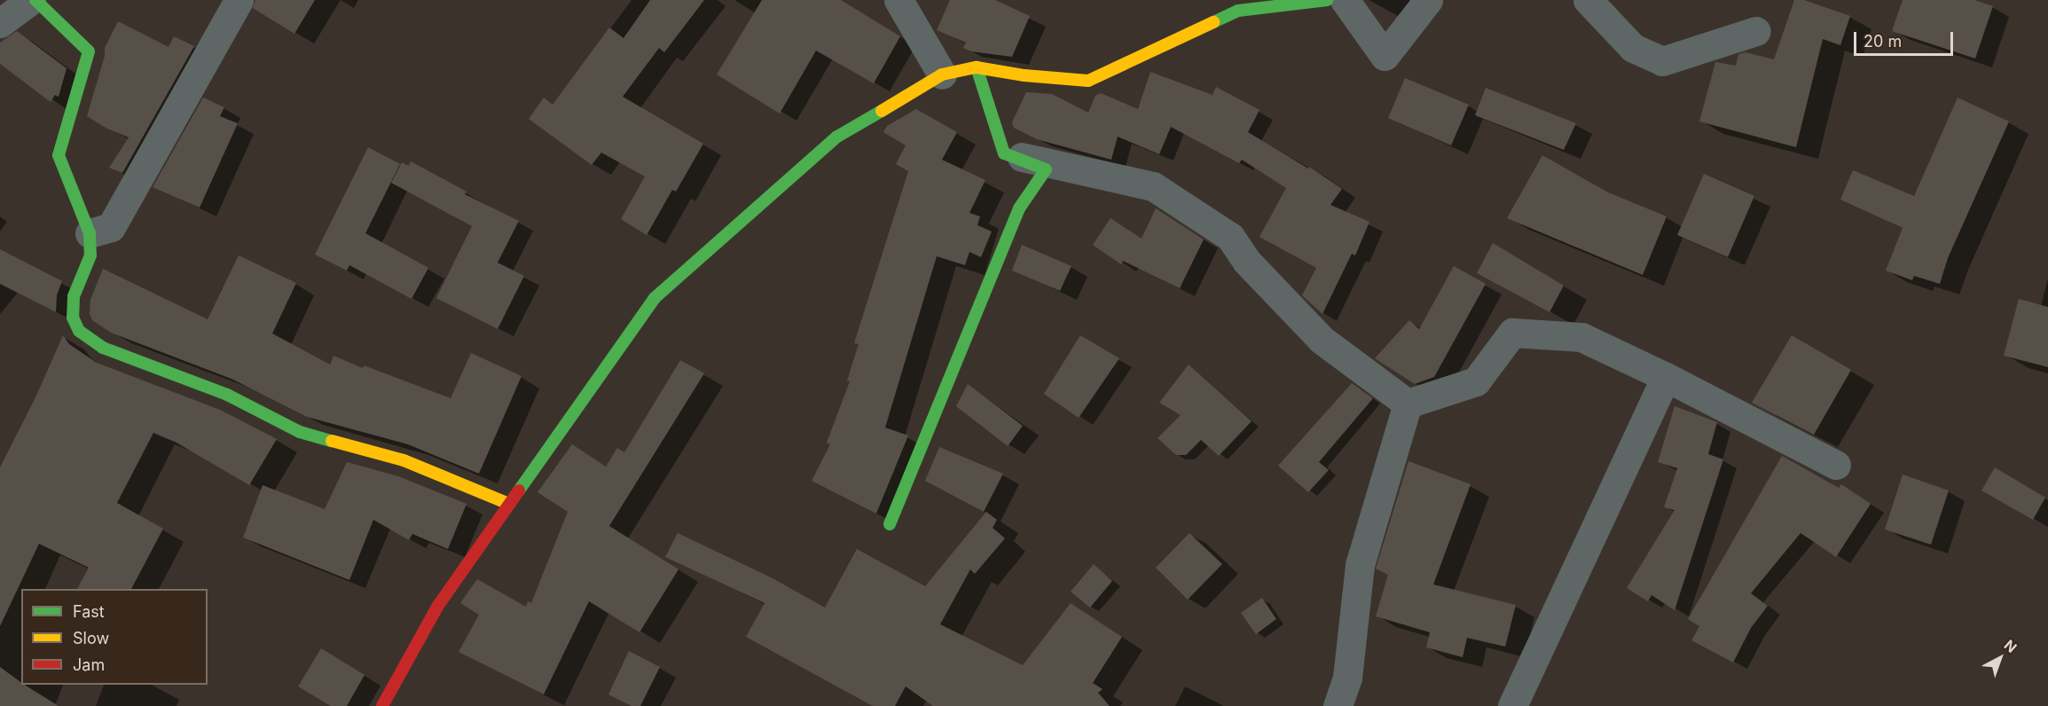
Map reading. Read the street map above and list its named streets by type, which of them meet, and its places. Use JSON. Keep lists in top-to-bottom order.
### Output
{
  "legend": ["Fast", "Slow", "Jam"],
  "scale_bar": "20 m",
  "north": "top right"
}
